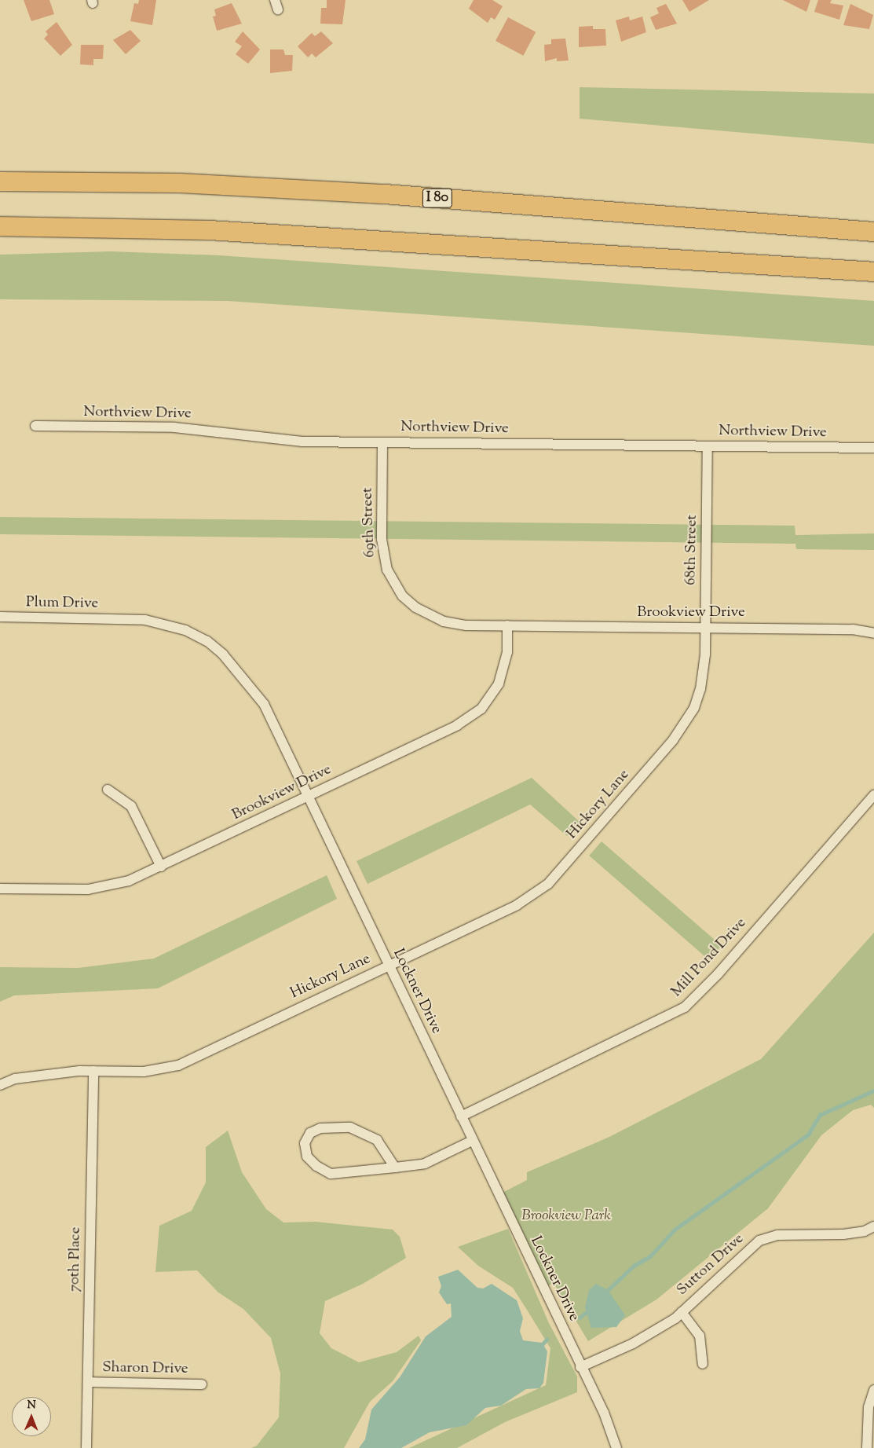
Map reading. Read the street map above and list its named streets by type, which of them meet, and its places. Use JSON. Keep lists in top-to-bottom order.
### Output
{
  "streets": {
    "highway": ["I 80"],
    "street": [
      "Northview Drive",
      "69th Street",
      "68th Street",
      "Plum Drive",
      "Brookview Drive",
      "Hickory Lane",
      "Mill Pond Drive",
      "Lockner Drive",
      "70th Place",
      "Sutton Drive",
      "Sharon Drive"
    ]
  },
  "crossings": [
    ["Northview Drive", "69th Street"],
    ["Northview Drive", "68th Street"],
    ["69th Street", "Brookview Drive"],
    ["68th Street", "Brookview Drive"],
    ["68th Street", "Hickory Lane"],
    ["Plum Drive", "Lockner Drive"],
    ["Brookview Drive", "Lockner Drive"],
    ["Hickory Lane", "Lockner Drive"],
    ["Hickory Lane", "70th Place"],
    ["Mill Pond Drive", "Lockner Drive"],
    ["Lockner Drive", "Sutton Drive"],
    ["70th Place", "Sharon Drive"]
  ],
  "parks": ["Brookview Park"],
  "north": "top"
}
